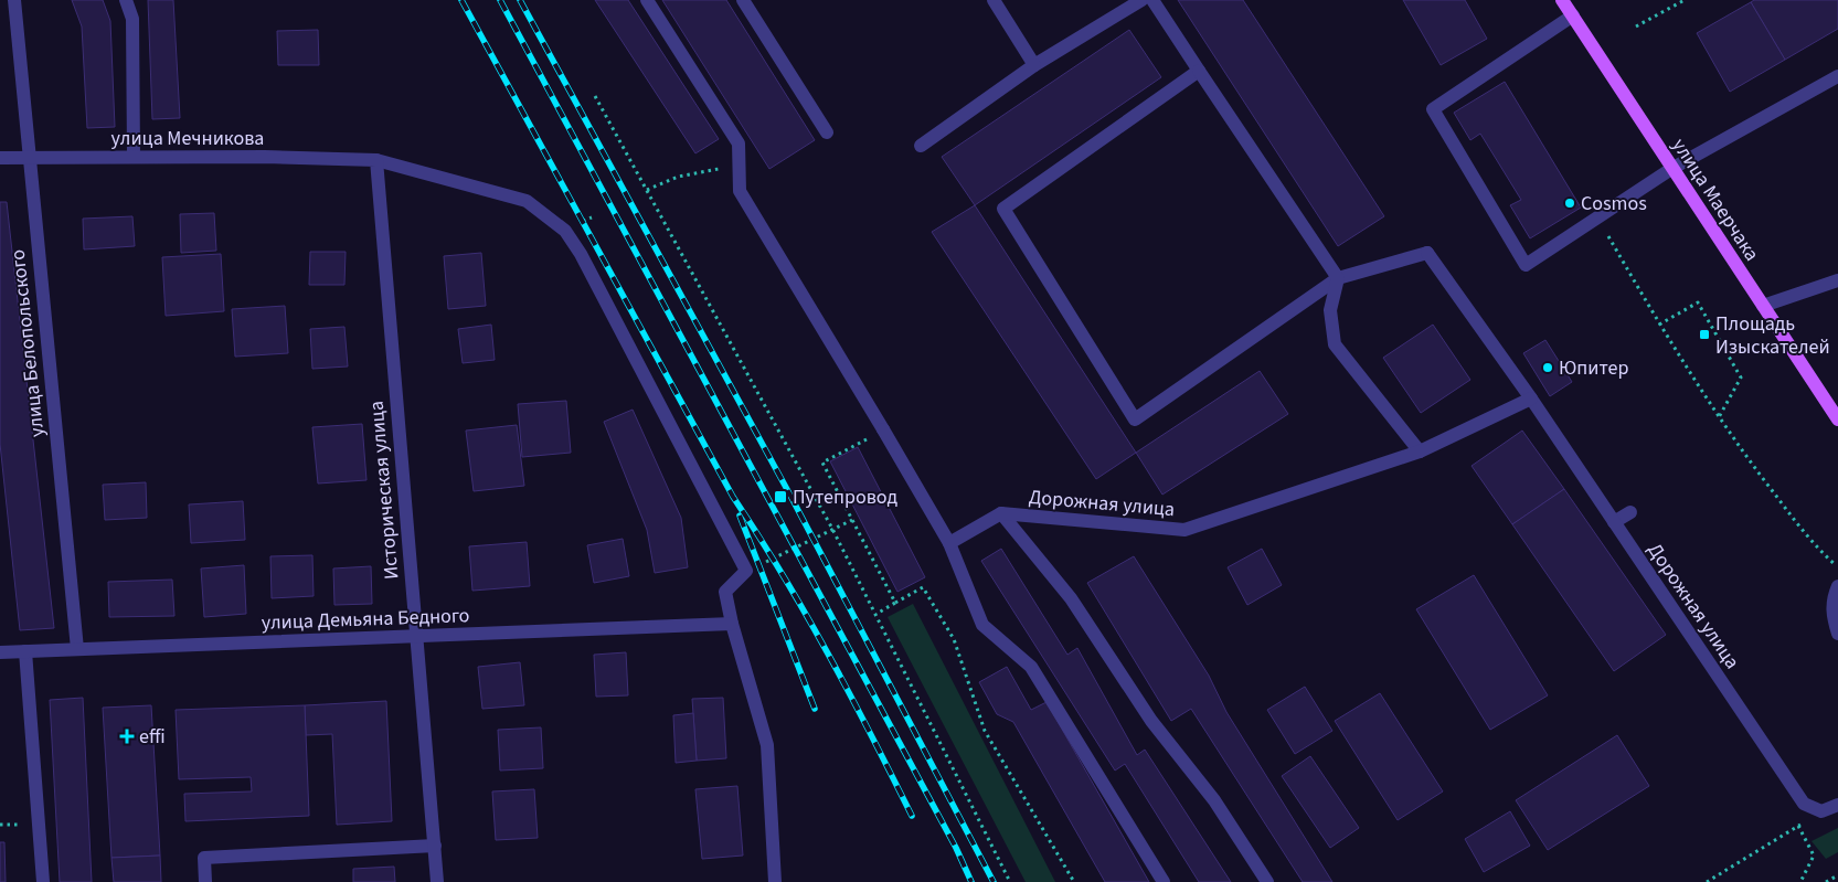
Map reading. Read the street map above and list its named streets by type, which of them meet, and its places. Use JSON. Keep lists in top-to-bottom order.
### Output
{
  "streets": {
    "main road": ["улица Маерчака"],
    "street": [
      "улица Мечникова",
      "улица Белопольского",
      "Историческая улица",
      "Дорожная улица",
      "улица Демьяна Бедного"
    ]
  },
  "crossings": [
    ["улица Мечникова", "улица Белопольского"],
    ["улица Мечникова", "Историческая улица"],
    ["улица Мечникова", "улица Демьяна Бедного"],
    ["улица Белопольского", "улица Демьяна Бедного"],
    ["Историческая улица", "улица Демьяна Бедного"]
  ],
  "places": {
    "other": ["Cosmos", "Юпитер"],
    "transit": ["Площадь Изыскателей", "Путепровод"],
    "health": ["effi"]
  }
}
